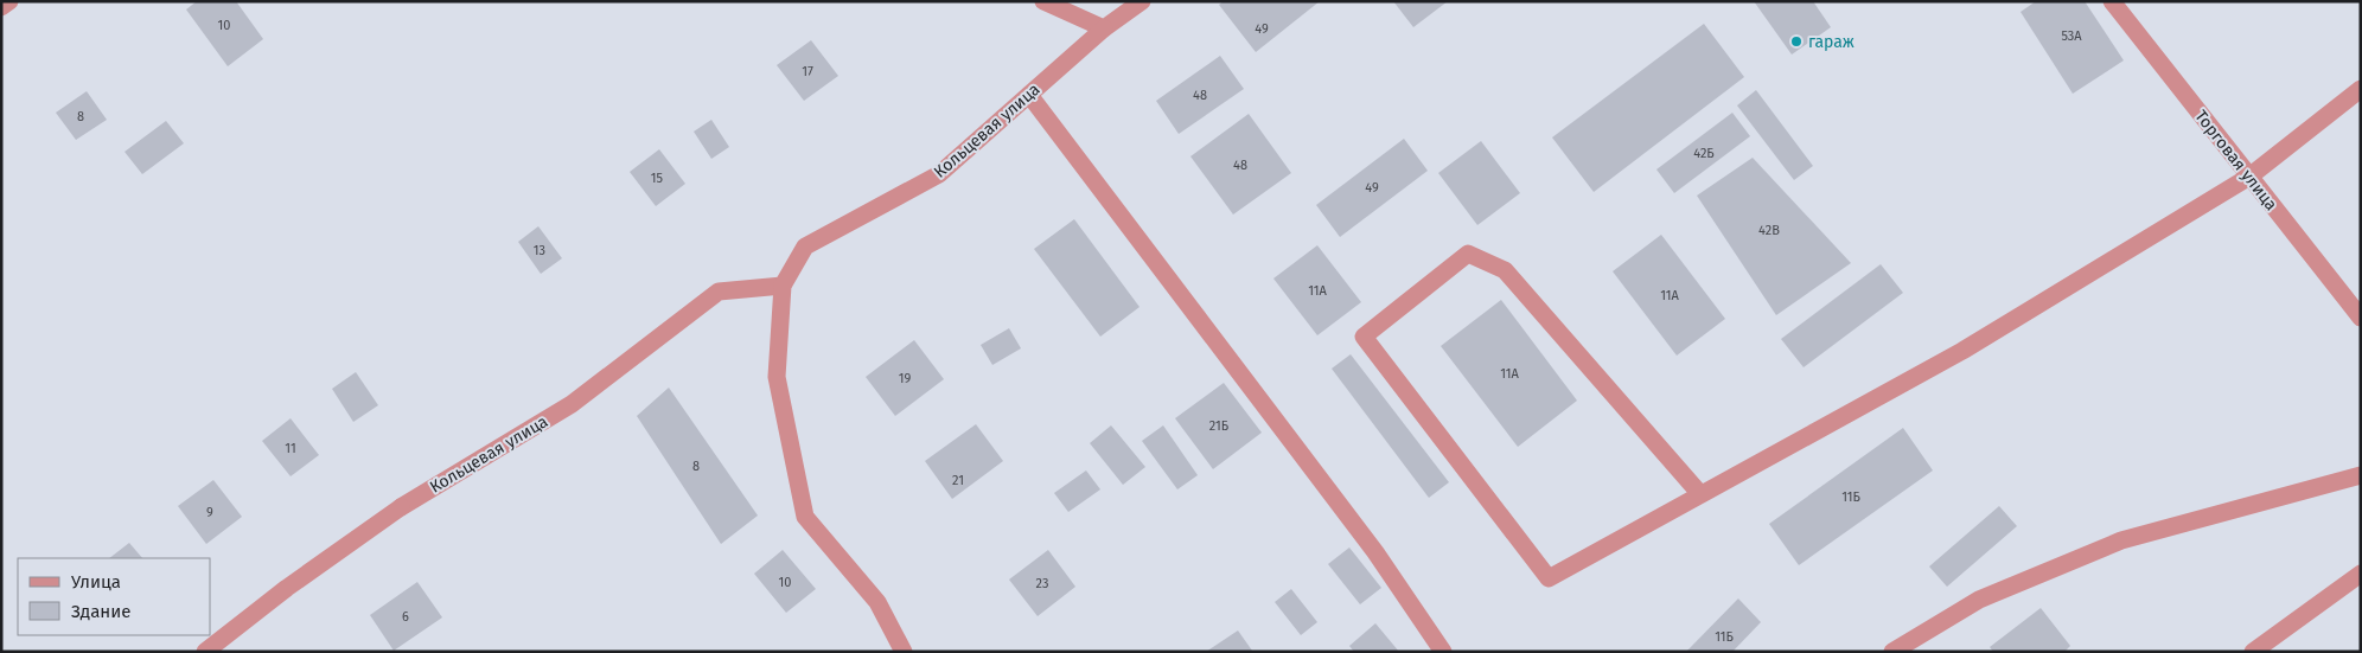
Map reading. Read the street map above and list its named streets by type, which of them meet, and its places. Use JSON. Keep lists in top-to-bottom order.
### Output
{
  "streets": {
    "street": ["Кольцевая улица", "Торговая улица"]
  },
  "places": ["гараж"],
  "house_numbers": [
    "10",
    "49",
    "53А",
    "17",
    "48",
    "8",
    "42Б",
    "48",
    "15",
    "49",
    "42В",
    "13",
    "11А",
    "11А",
    "11А",
    "19",
    "21Б",
    "11",
    "8",
    "21",
    "11Б",
    "9",
    "10",
    "23",
    "6",
    "11Б"
  ],
  "legend": ["Улица", "Здание"]
}
